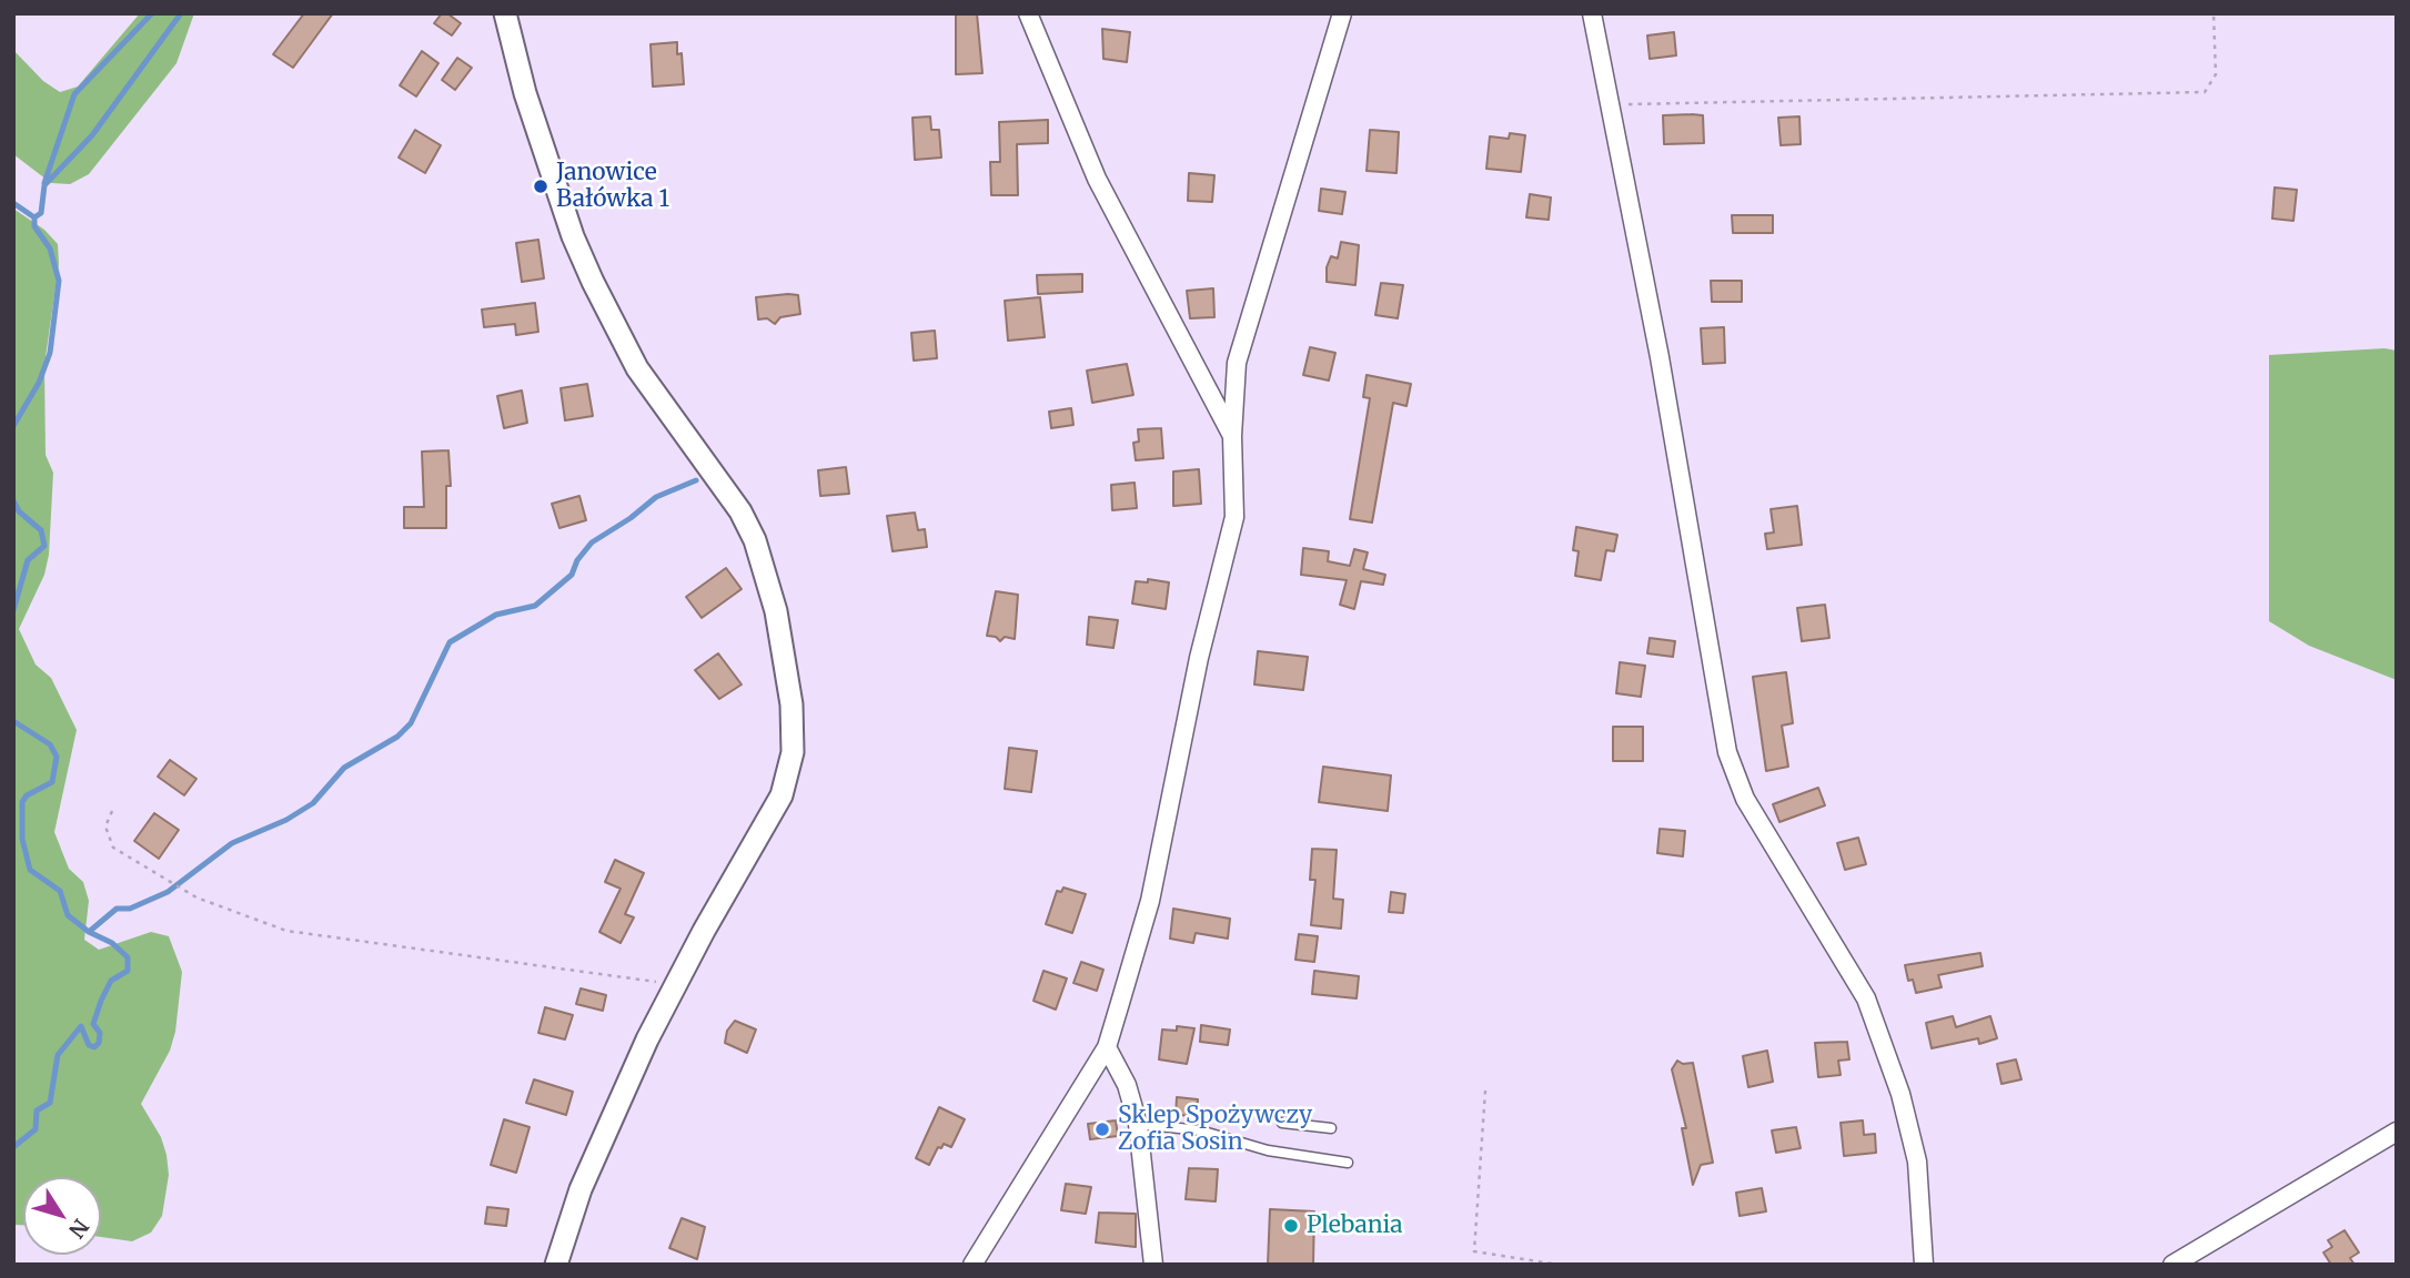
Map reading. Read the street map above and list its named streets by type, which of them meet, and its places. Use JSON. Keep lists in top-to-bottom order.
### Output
{
  "places": ["Janowice Bałówka 1", "Sklep Spożywczy Zofia Sosin", "Plebania"],
  "north": "bottom right"
}
